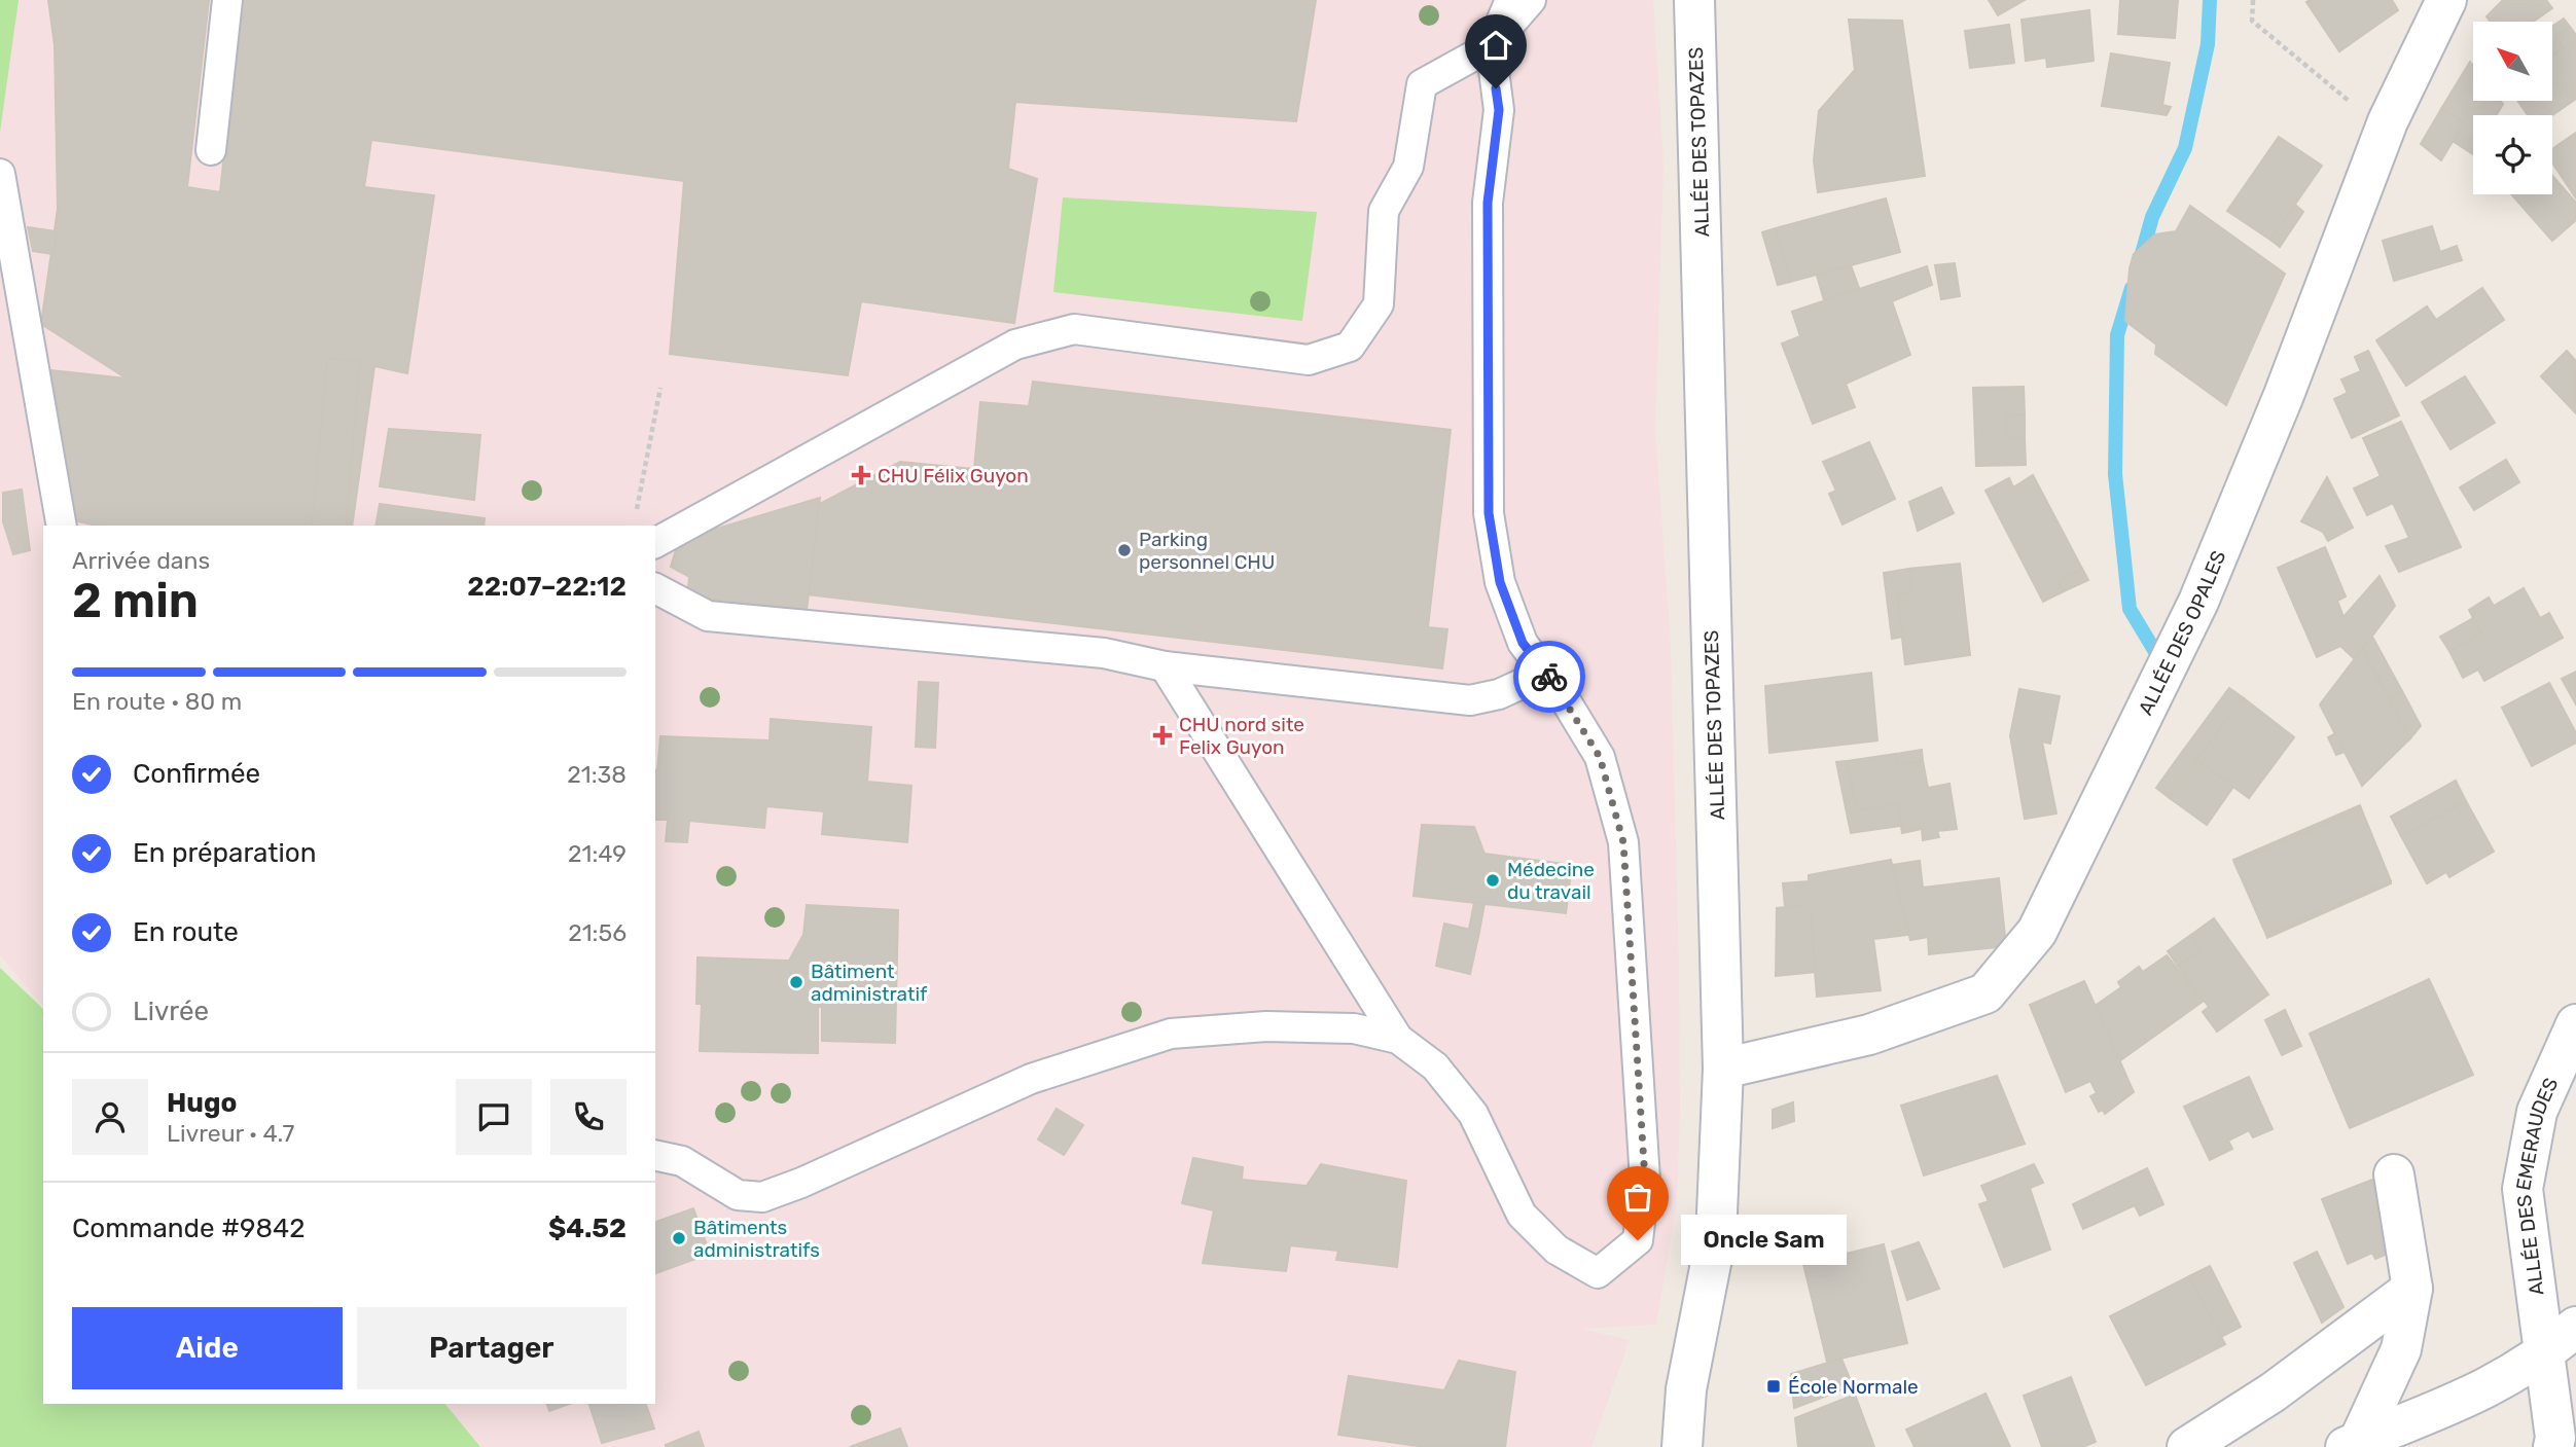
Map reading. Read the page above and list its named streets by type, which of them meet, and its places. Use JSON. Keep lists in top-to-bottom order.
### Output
{
  "streets": {
    "street": ["ALLÉE DES TOPAZES", "ALLÉE DES OPALES", "ALLÉE DES EMERAUDES"]
  },
  "crossings": [
    ["ALLÉE DES TOPAZES", "ALLÉE DES OPALES"]
  ],
  "places": {
    "health": ["CHU Félix Guyon", "CHU nord site Felix Guyon"],
    "other": [
      "Parking personnel CHU",
      "Médecine du travail",
      "Bâtiment administratif",
      "Bâtiments administratifs",
      "Oncle Sam"
    ],
    "transit": ["École Normale"]
  },
  "north": "top left",
  "page": {
    "heading": ["2 min", "Arrivée dans", "22:07–22:12"],
    "panel": [
      "Hugo",
      "Livreur · 4.7",
      "Commande #9842",
      "$4.52"
    ],
    "bar": "En route · 80 m",
    "list": [
      ["Confirmée", "21:38"],
      ["En préparation", "21:49"],
      ["En route", "21:56"],
      "Livrée"
    ],
    "bubble": "Oncle Sam",
    "buttons": ["Aide", "Partager"]
  }
}
